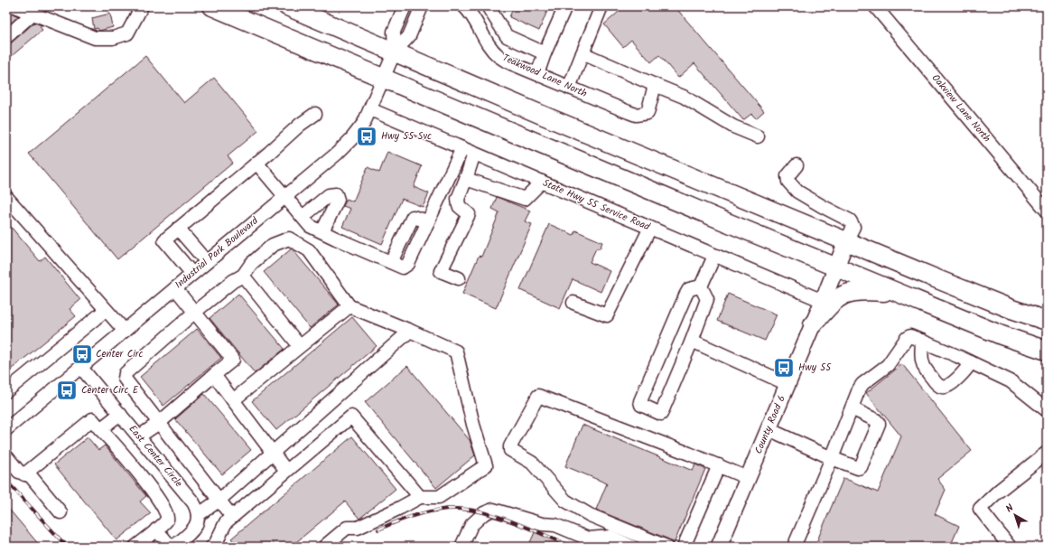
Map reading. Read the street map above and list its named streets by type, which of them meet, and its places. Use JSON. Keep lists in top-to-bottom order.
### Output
{
  "streets": {
    "main road": ["County Road 6"],
    "street": [
      "Teakwood Lane North",
      "Oakview Lane North",
      "State Hwy 55 Service Road",
      "Industrial Park Boulevard",
      "East Center Circle"
    ]
  },
  "crossings": [
    ["State Hwy 55 Service Road", "Industrial Park Boulevard"],
    ["State Hwy 55 Service Road", "County Road 6"],
    ["Industrial Park Boulevard", "East Center Circle"]
  ],
  "places": {
    "bus stop": [
      "Hwy 55 Svc",
      "Center Circ",
      "Hwy 55",
      "Center Circ E"
    ]
  },
  "north": "top left"
}
